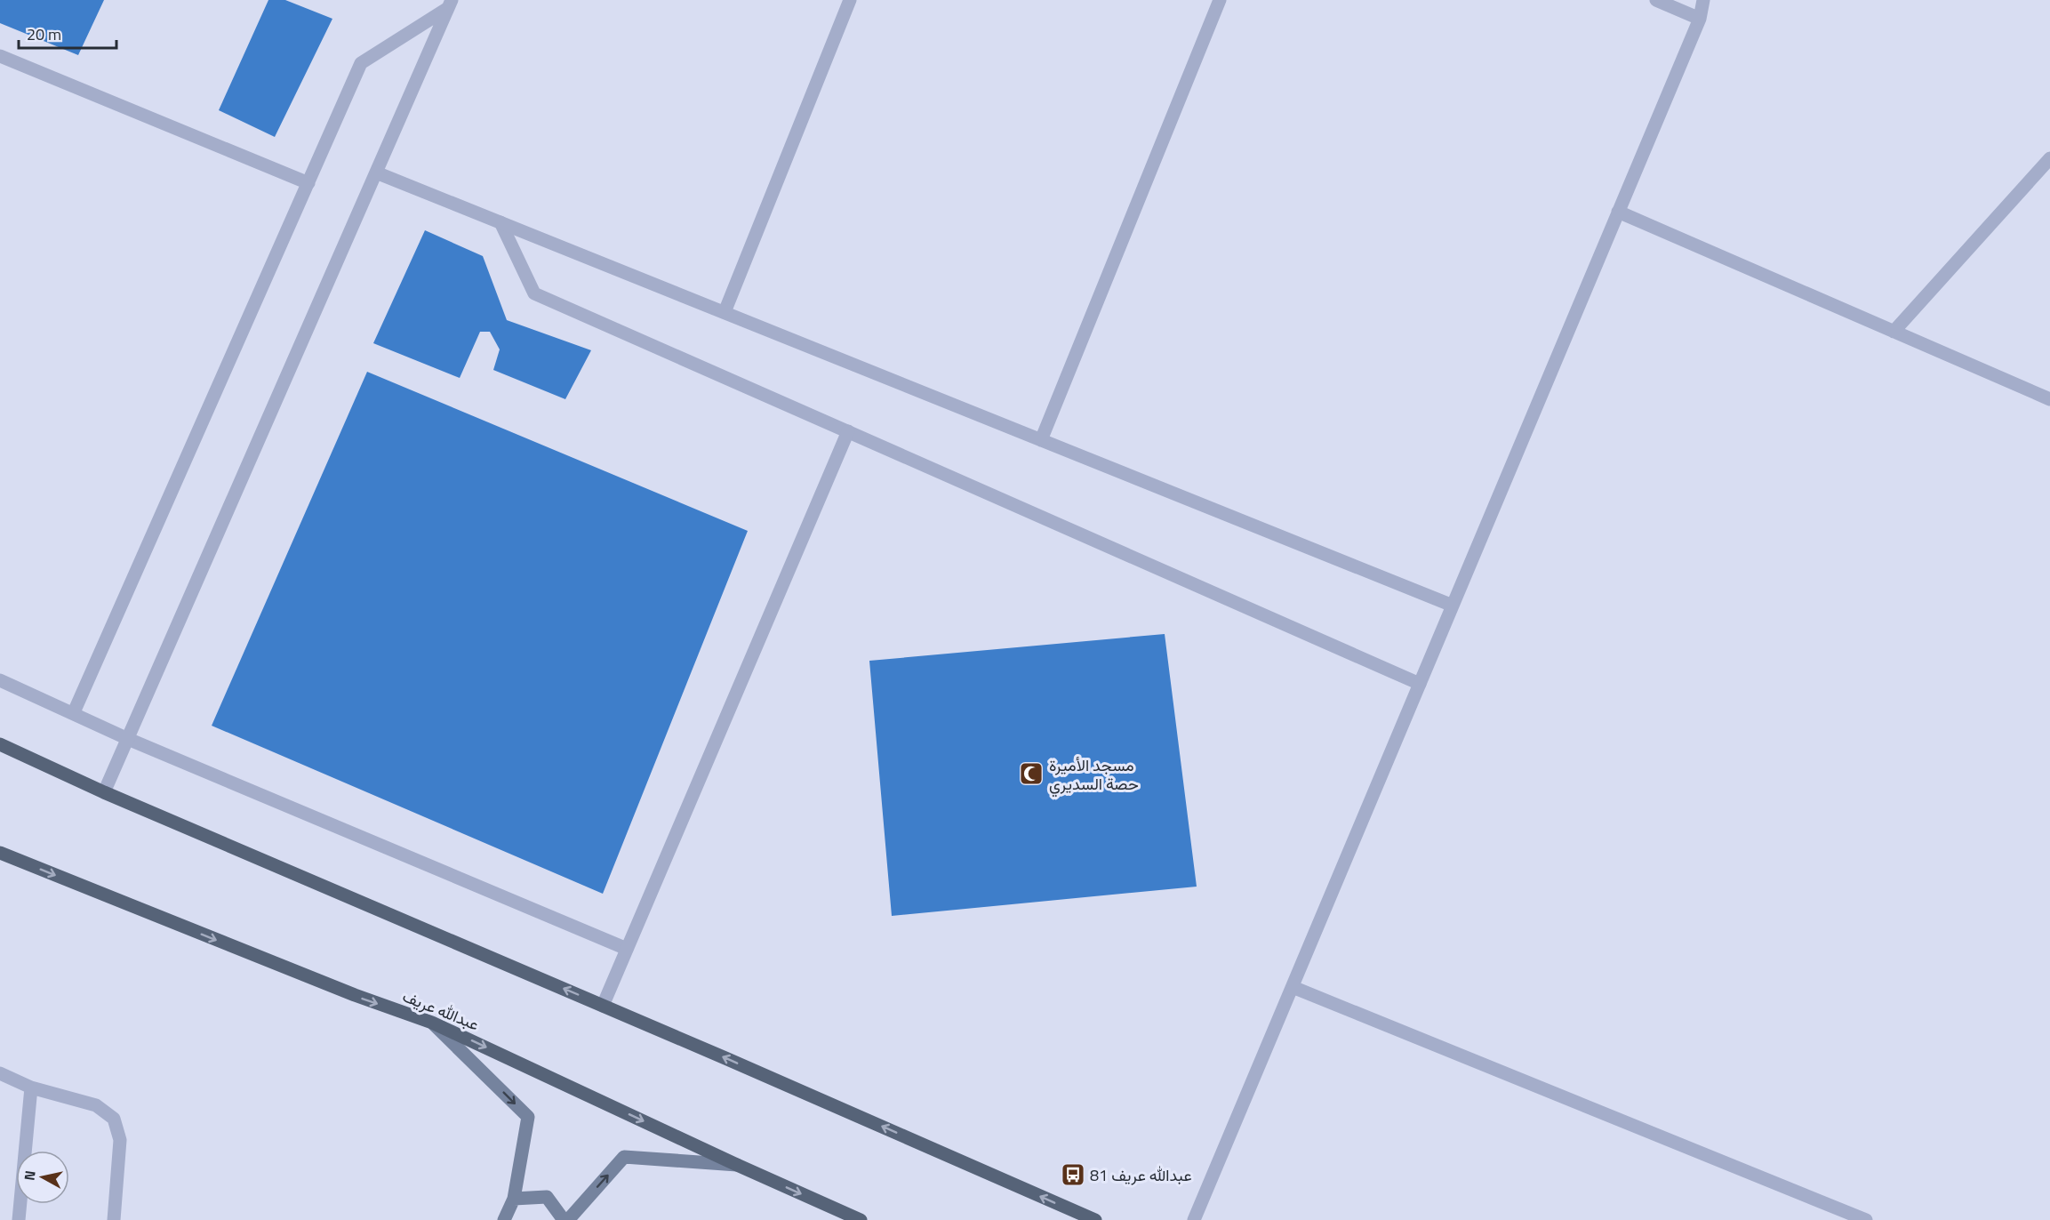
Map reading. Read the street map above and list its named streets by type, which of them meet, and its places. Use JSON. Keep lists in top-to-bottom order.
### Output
{
  "streets": {
    "main road": ["عبدالله عريف"]
  },
  "places": {
    "mosque": ["مسجد الأميرة حصة السديري"],
    "bus stop": ["عبدالله عريف 81"]
  },
  "scale_bar": "20 m",
  "north": "left"
}
